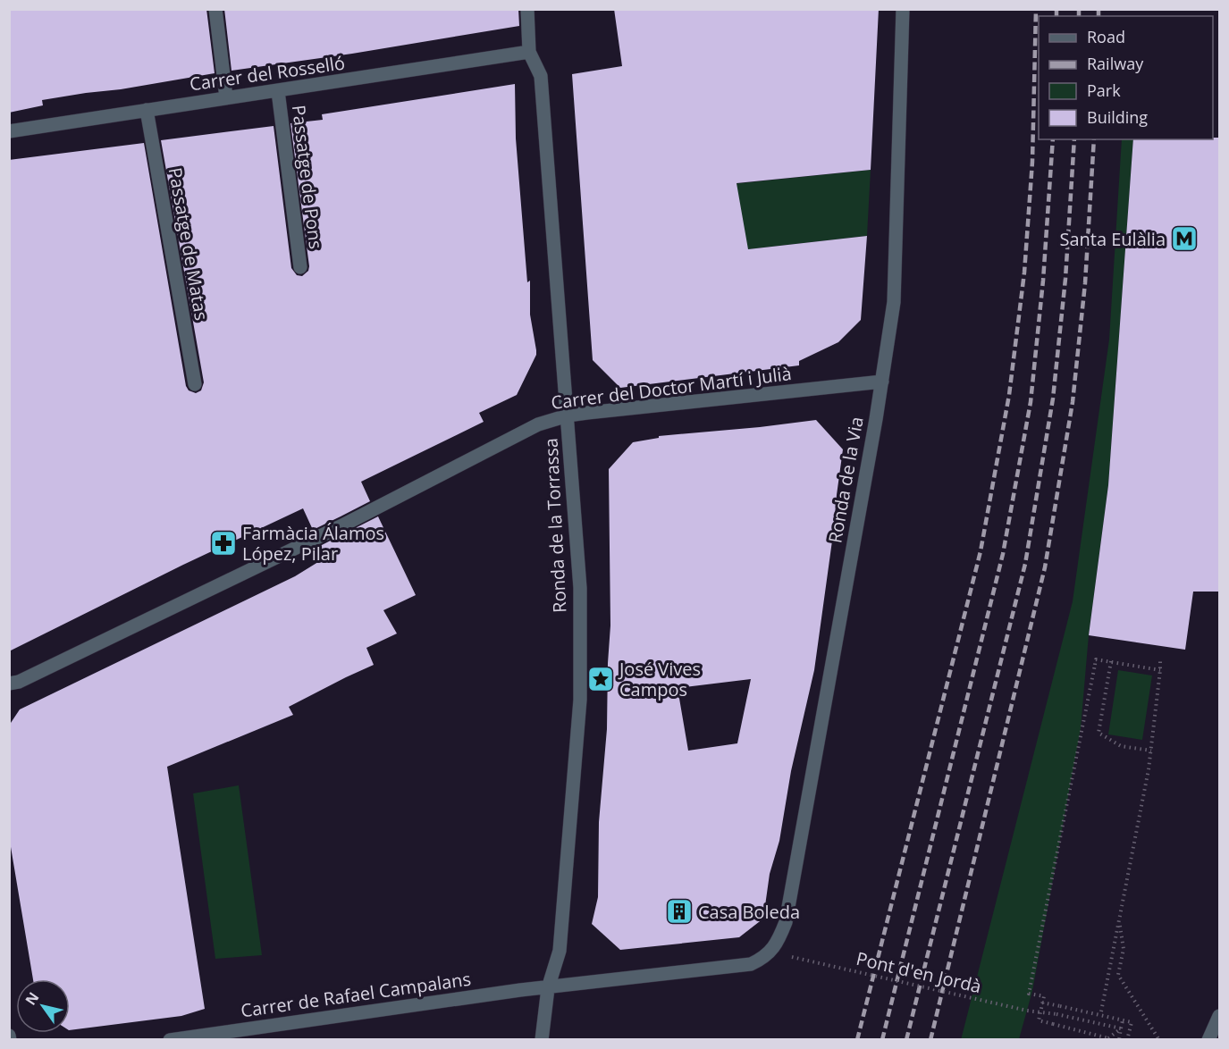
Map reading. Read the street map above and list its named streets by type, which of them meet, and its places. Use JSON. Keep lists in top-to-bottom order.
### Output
{
  "streets": {
    "street": [
      "Carrer del Rosselló",
      "Passatge de Pons",
      "Passatge de Matas",
      "Carrer del Doctor Martí i Julià",
      "Ronda de la Via",
      "Ronda de la Torrassa",
      "Carrer de Rafael Campalans"
    ],
    "path": ["Pont d'en Jordà"]
  },
  "crossings": [
    ["Carrer del Rosselló", "Passatge de Pons"],
    ["Carrer del Rosselló", "Passatge de Matas"],
    ["Carrer del Rosselló", "Ronda de la Torrassa"],
    ["Carrer del Doctor Martí i Julià", "Ronda de la Via"],
    ["Carrer del Doctor Martí i Julià", "Ronda de la Torrassa"],
    ["Ronda de la Via", "Carrer de Rafael Campalans"],
    ["Ronda de la Torrassa", "Carrer de Rafael Campalans"]
  ],
  "places": {
    "metro station": ["Santa Eulàlia"],
    "pharmacy": ["Farmàcia Álamos López, Pilar"],
    "place": ["José Vives Campos"],
    "building": ["Casa Boleda"]
  },
  "legend": [
    "Road",
    "Railway",
    "Park",
    "Building"
  ],
  "north": "top left"
}
